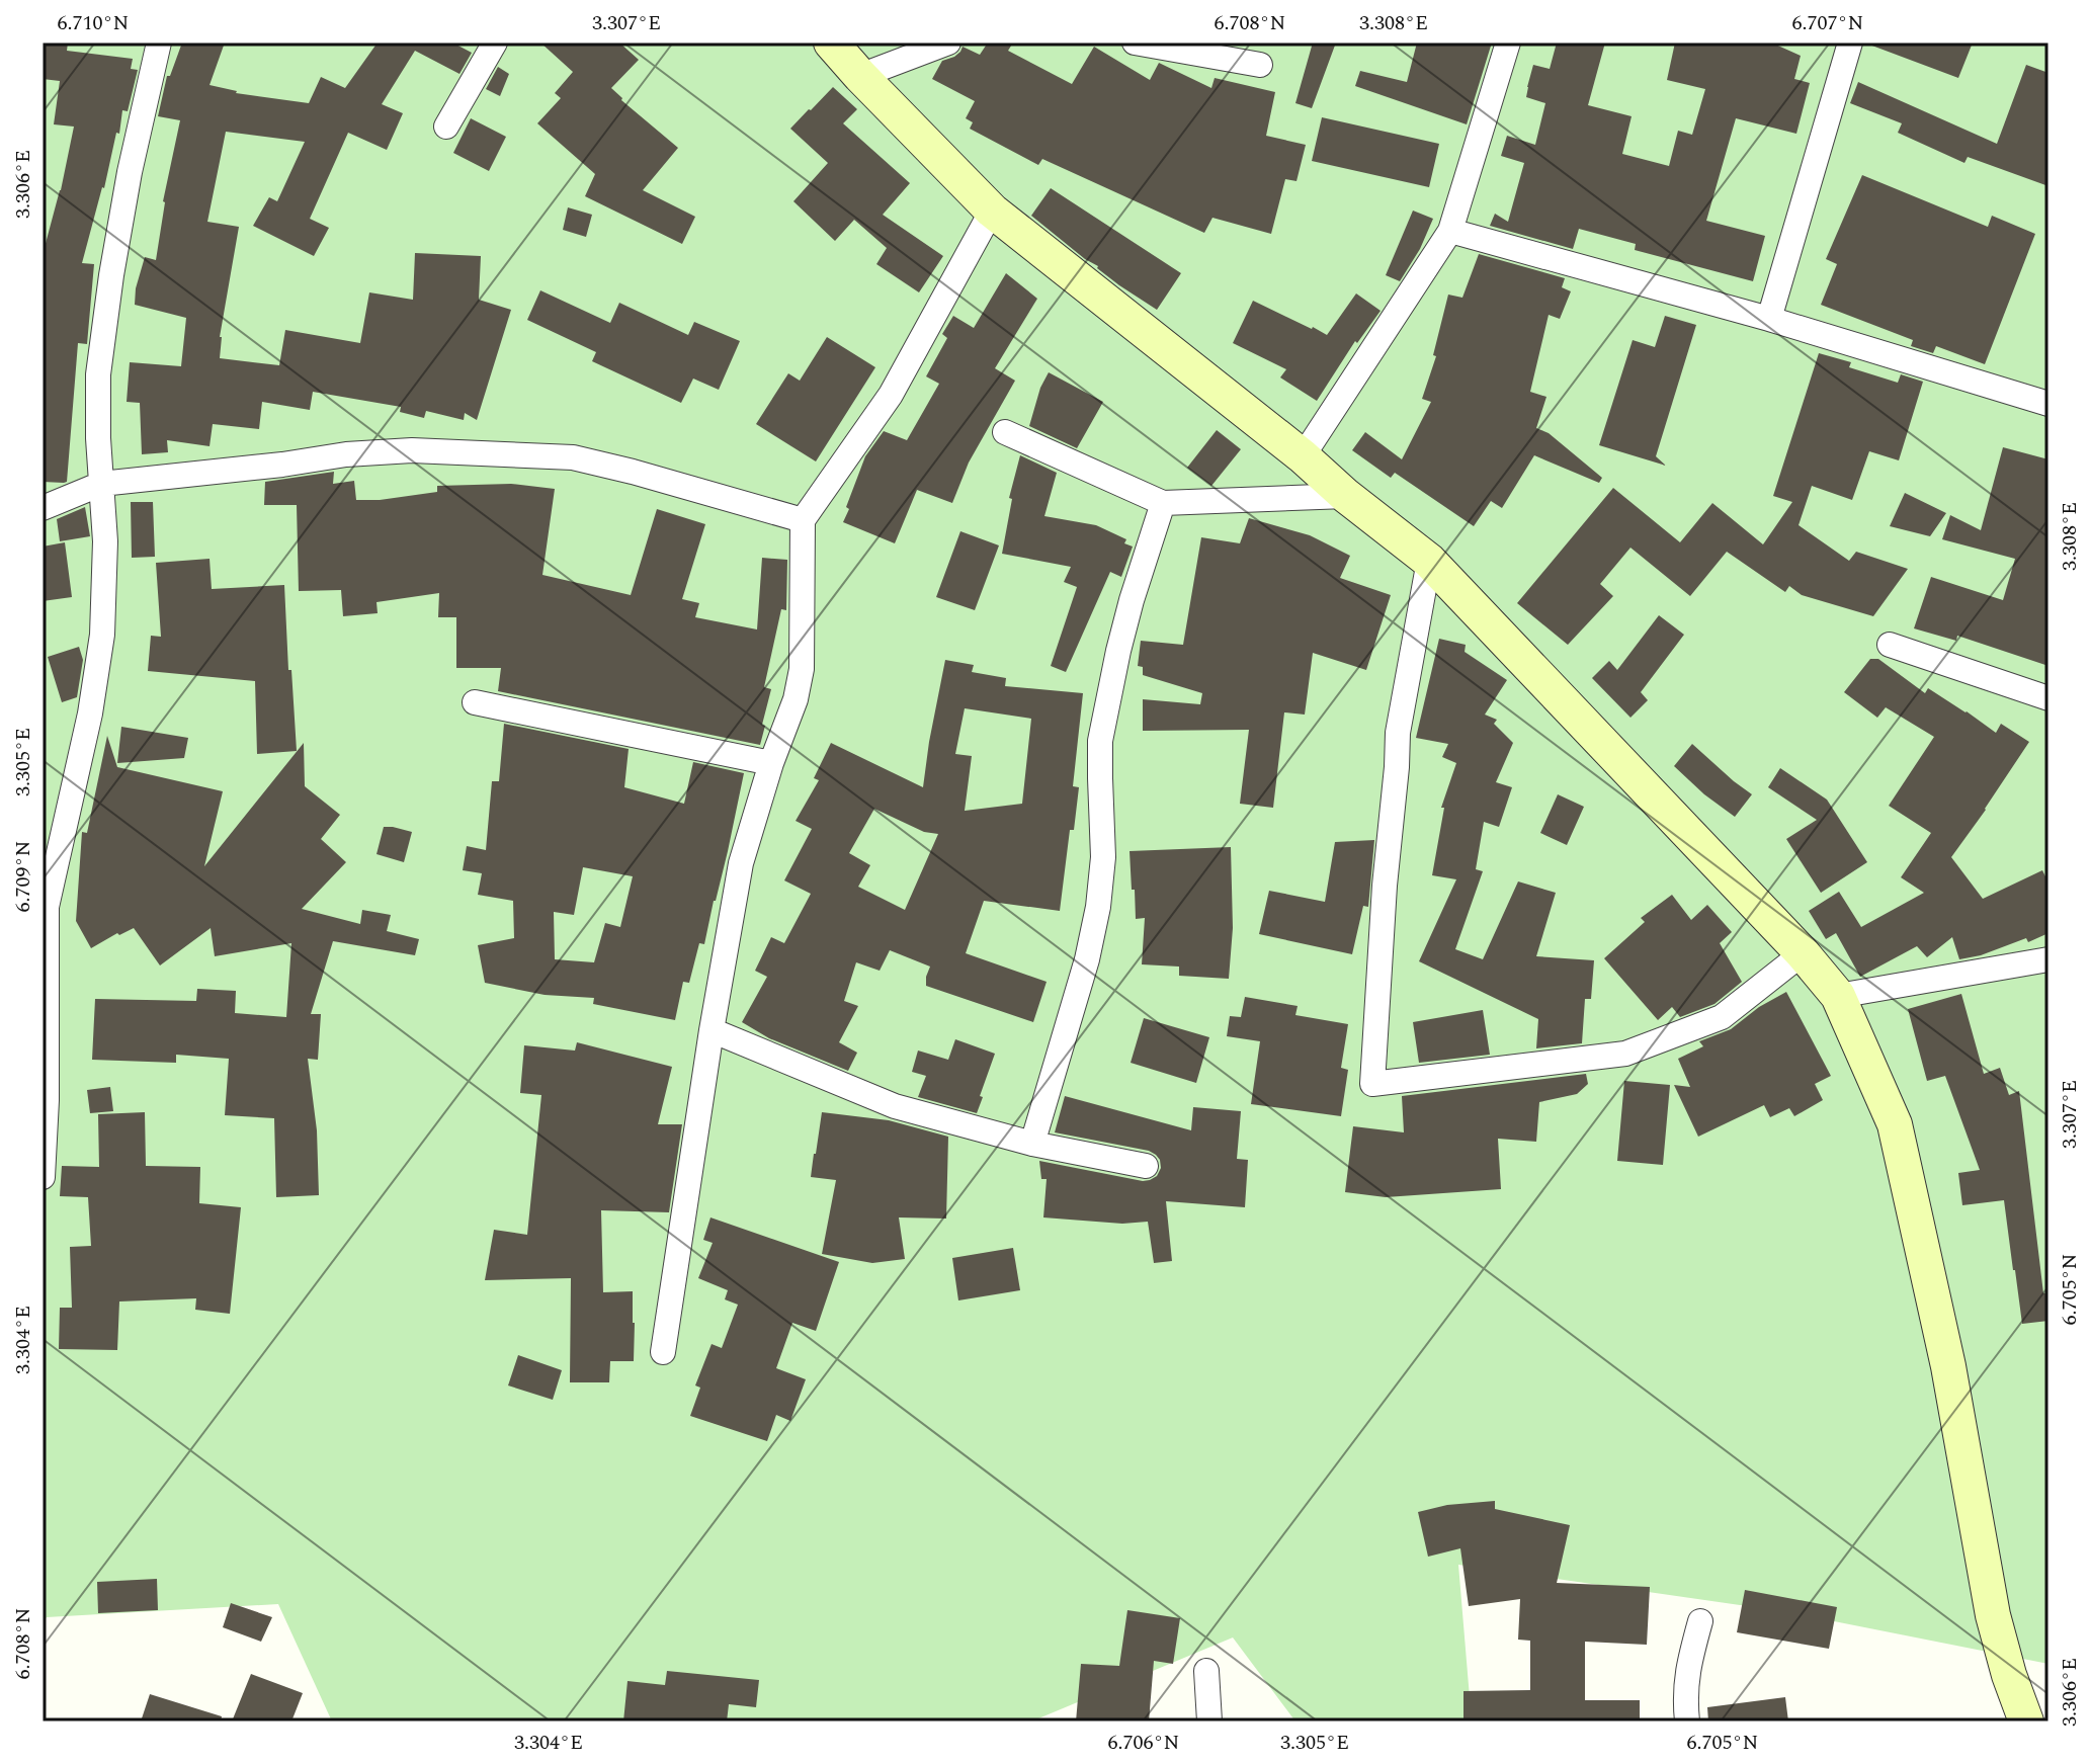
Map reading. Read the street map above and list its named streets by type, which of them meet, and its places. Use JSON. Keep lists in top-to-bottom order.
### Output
{
  "coordinates": [
    "6.710°N",
    "3.307°E",
    "6.708°N",
    "3.308°E",
    "6.707°N",
    "3.306°E",
    "3.305°E",
    "6.709°N",
    "6.705°N",
    "3.304°E",
    "6.706°N"
  ]
}
